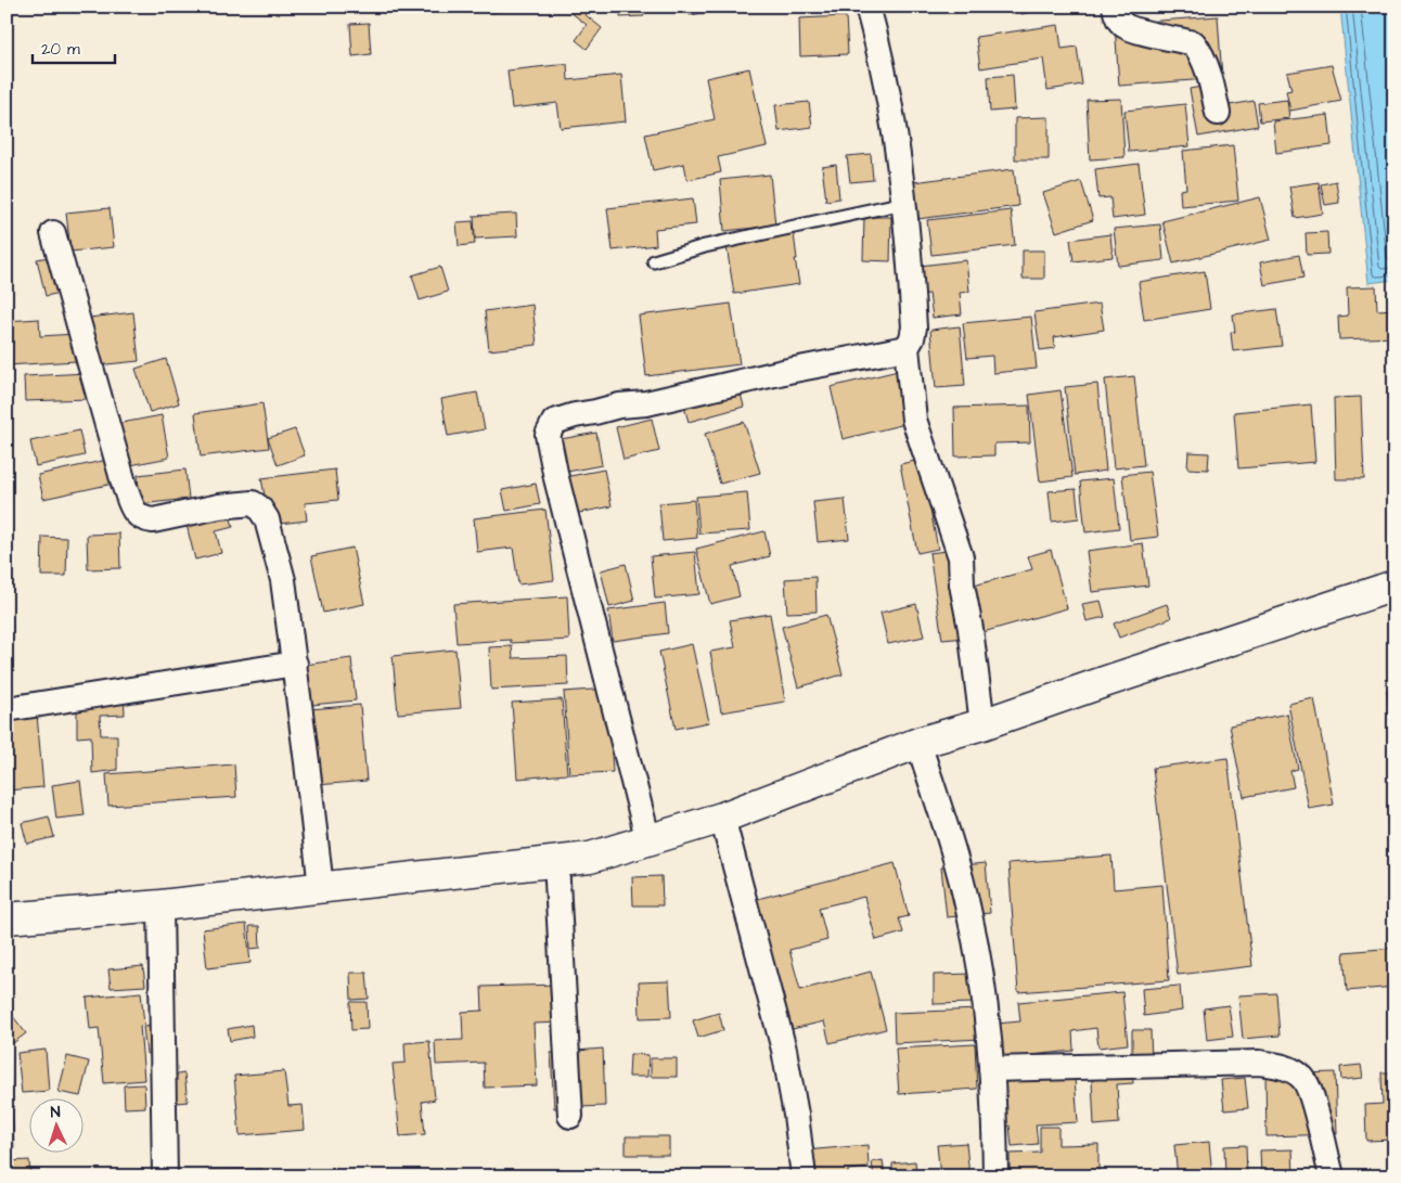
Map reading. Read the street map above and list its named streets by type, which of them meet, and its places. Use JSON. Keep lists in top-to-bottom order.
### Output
{
  "scale_bar": "20 m",
  "north": "top"
}
